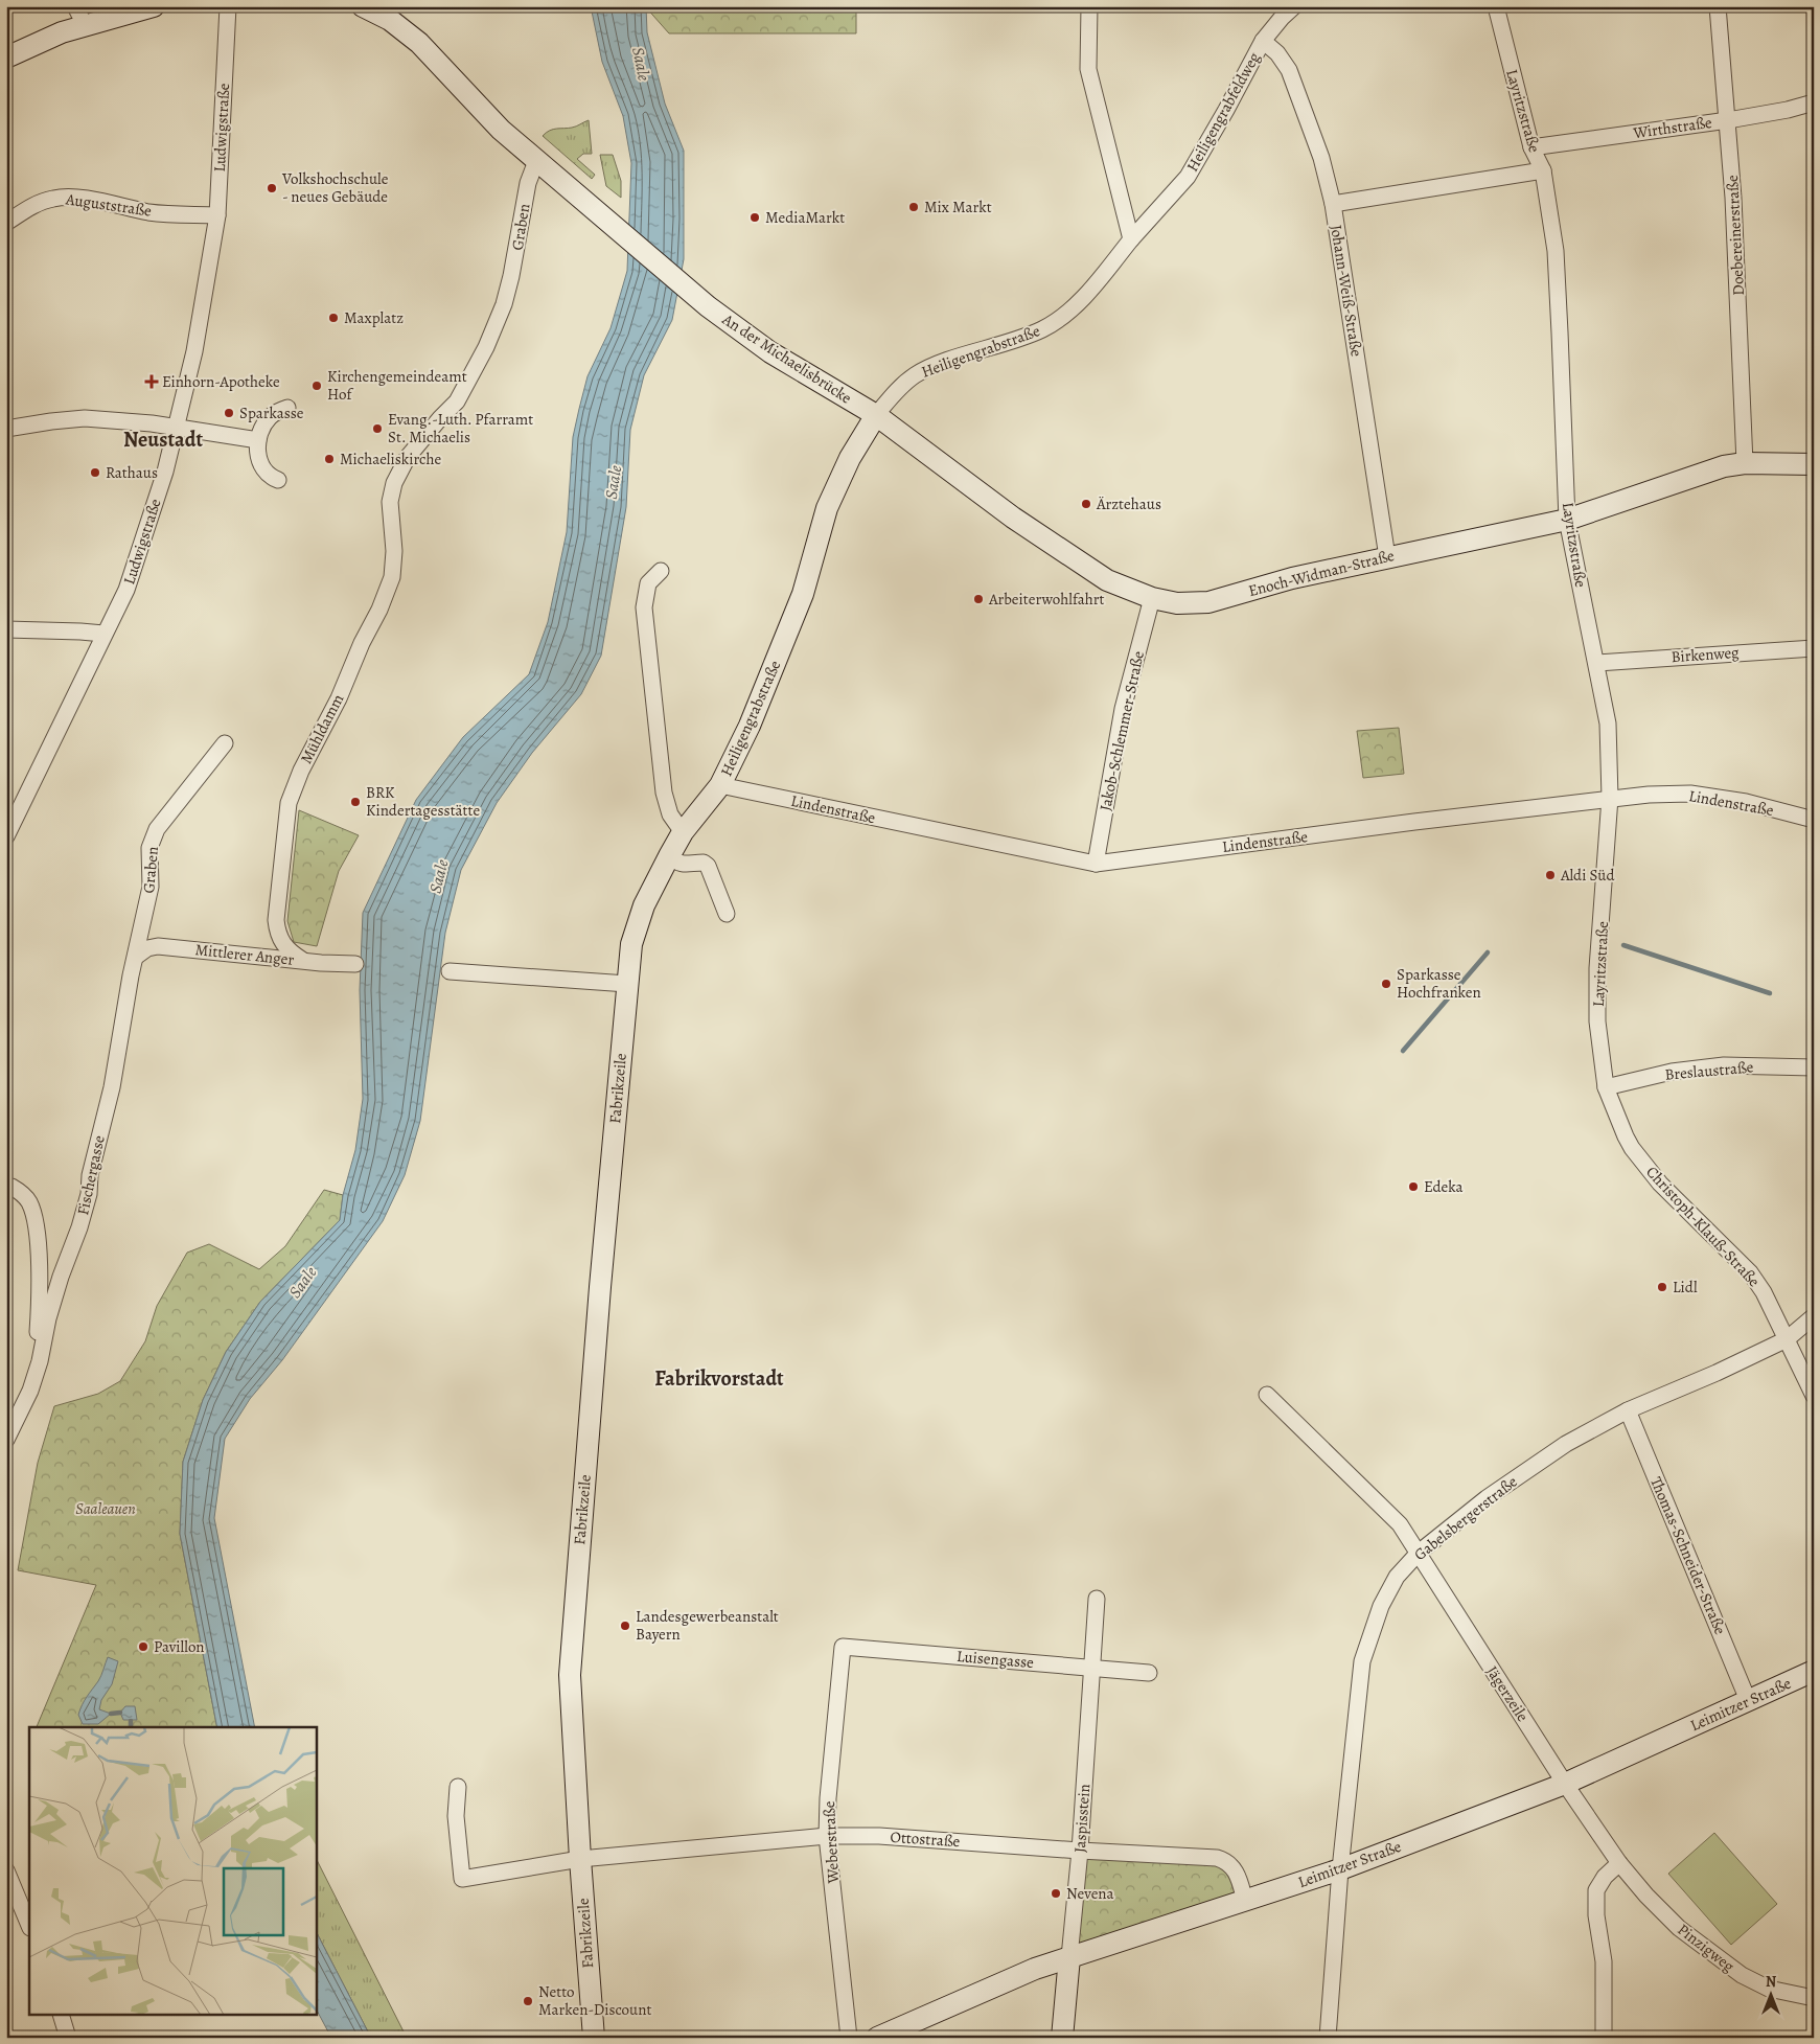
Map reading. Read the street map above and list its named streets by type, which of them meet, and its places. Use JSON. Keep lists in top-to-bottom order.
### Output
{
  "streets": {
    "street": [
      "Layritzstraße",
      "Heiligengrabfeldweg",
      "Ludwigstraße",
      "Wirthstraße",
      "Auguststraße",
      "Graben",
      "Doebereinerstraße",
      "Johann-Weiß-Straße",
      "Heiligengrabstraße",
      "An der Michaelisbrücke",
      "Enoch-Widman-Straße",
      "Birkenweg",
      "Mühldamm",
      "Jakob-Schlemmer-Straße",
      "Lindenstraße",
      "Mittlerer Anger",
      "Breslaustraße",
      "Fabrikzeile",
      "Fischergasse",
      "Christoph-Klauß-Straße",
      "Gabelsbergerstraße",
      "Thomas-Schneider-Straße",
      "Luisengasse",
      "Jägerzeile",
      "Leimitzer Straße",
      "Jaspisstein",
      "Ottostraße",
      "Weberstraße",
      "Pinzigweg"
    ]
  },
  "crossings": [
    ["Layritzstraße", "Wirthstraße"],
    ["Layritzstraße", "Enoch-Widman-Straße"],
    ["Layritzstraße", "Birkenweg"],
    ["Layritzstraße", "Lindenstraße"],
    ["Layritzstraße", "Breslaustraße"],
    ["Layritzstraße", "Christoph-Klauß-Straße"],
    ["Heiligengrabfeldweg", "Johann-Weiß-Straße"],
    ["Heiligengrabfeldweg", "Heiligengrabstraße"],
    ["Ludwigstraße", "Auguststraße"],
    ["Wirthstraße", "Doebereinerstraße"],
    ["Graben", "An der Michaelisbrücke"],
    ["Graben", "Mühldamm"],
    ["Graben", "Mittlerer Anger"],
    ["Graben", "Fischergasse"],
    ["Doebereinerstraße", "Enoch-Widman-Straße"],
    ["Johann-Weiß-Straße", "Enoch-Widman-Straße"],
    ["Heiligengrabstraße", "An der Michaelisbrücke"],
    ["Heiligengrabstraße", "Enoch-Widman-Straße"],
    ["Heiligengrabstraße", "Lindenstraße"],
    ["Heiligengrabstraße", "Fabrikzeile"],
    ["An der Michaelisbrücke", "Enoch-Widman-Straße"],
    ["Enoch-Widman-Straße", "Jakob-Schlemmer-Straße"],
    ["Mühldamm", "Mittlerer Anger"],
    ["Jakob-Schlemmer-Straße", "Lindenstraße"],
    ["Mittlerer Anger", "Fischergasse"],
    ["Breslaustraße", "Christoph-Klauß-Straße"],
    ["Fabrikzeile", "Ottostraße"],
    ["Christoph-Klauß-Straße", "Gabelsbergerstraße"],
    ["Gabelsbergerstraße", "Thomas-Schneider-Straße"],
    ["Gabelsbergerstraße", "Jägerzeile"],
    ["Gabelsbergerstraße", "Leimitzer Straße"],
    ["Thomas-Schneider-Straße", "Leimitzer Straße"],
    ["Luisengasse", "Jaspisstein"],
    ["Luisengasse", "Weberstraße"],
    ["Jägerzeile", "Leimitzer Straße"],
    ["Jägerzeile", "Pinzigweg"],
    ["Leimitzer Straße", "Jaspisstein"],
    ["Leimitzer Straße", "Ottostraße"],
    ["Jaspisstein", "Ottostraße"],
    ["Ottostraße", "Weberstraße"]
  ],
  "districts": ["Neustadt", "Fabrikvorstadt"],
  "water": ["Saale"],
  "parks": ["Saaleauen"],
  "places": {
    "other": [
      "Volkshochschule - neues Gebäude",
      "Mix Markt",
      "MediaMarkt",
      "Maxplatz",
      "Kirchengemeindeamt Hof",
      "Sparkasse",
      "Evang.-Luth. Pfarramt St. Michaelis",
      "Michaeliskirche",
      "Rathaus",
      "Ärztehaus",
      "Arbeiterwohlfahrt",
      "BRK Kindertagesstätte",
      "Aldi Süd",
      "Sparkasse Hochfranken",
      "Edeka",
      "Lidl",
      "Landesgewerbeanstalt Bayern",
      "Pavillon",
      "Nevena",
      "Netto Marken-Discount"
    ],
    "health": ["Einhorn-Apotheke"]
  },
  "north": "top"
}
